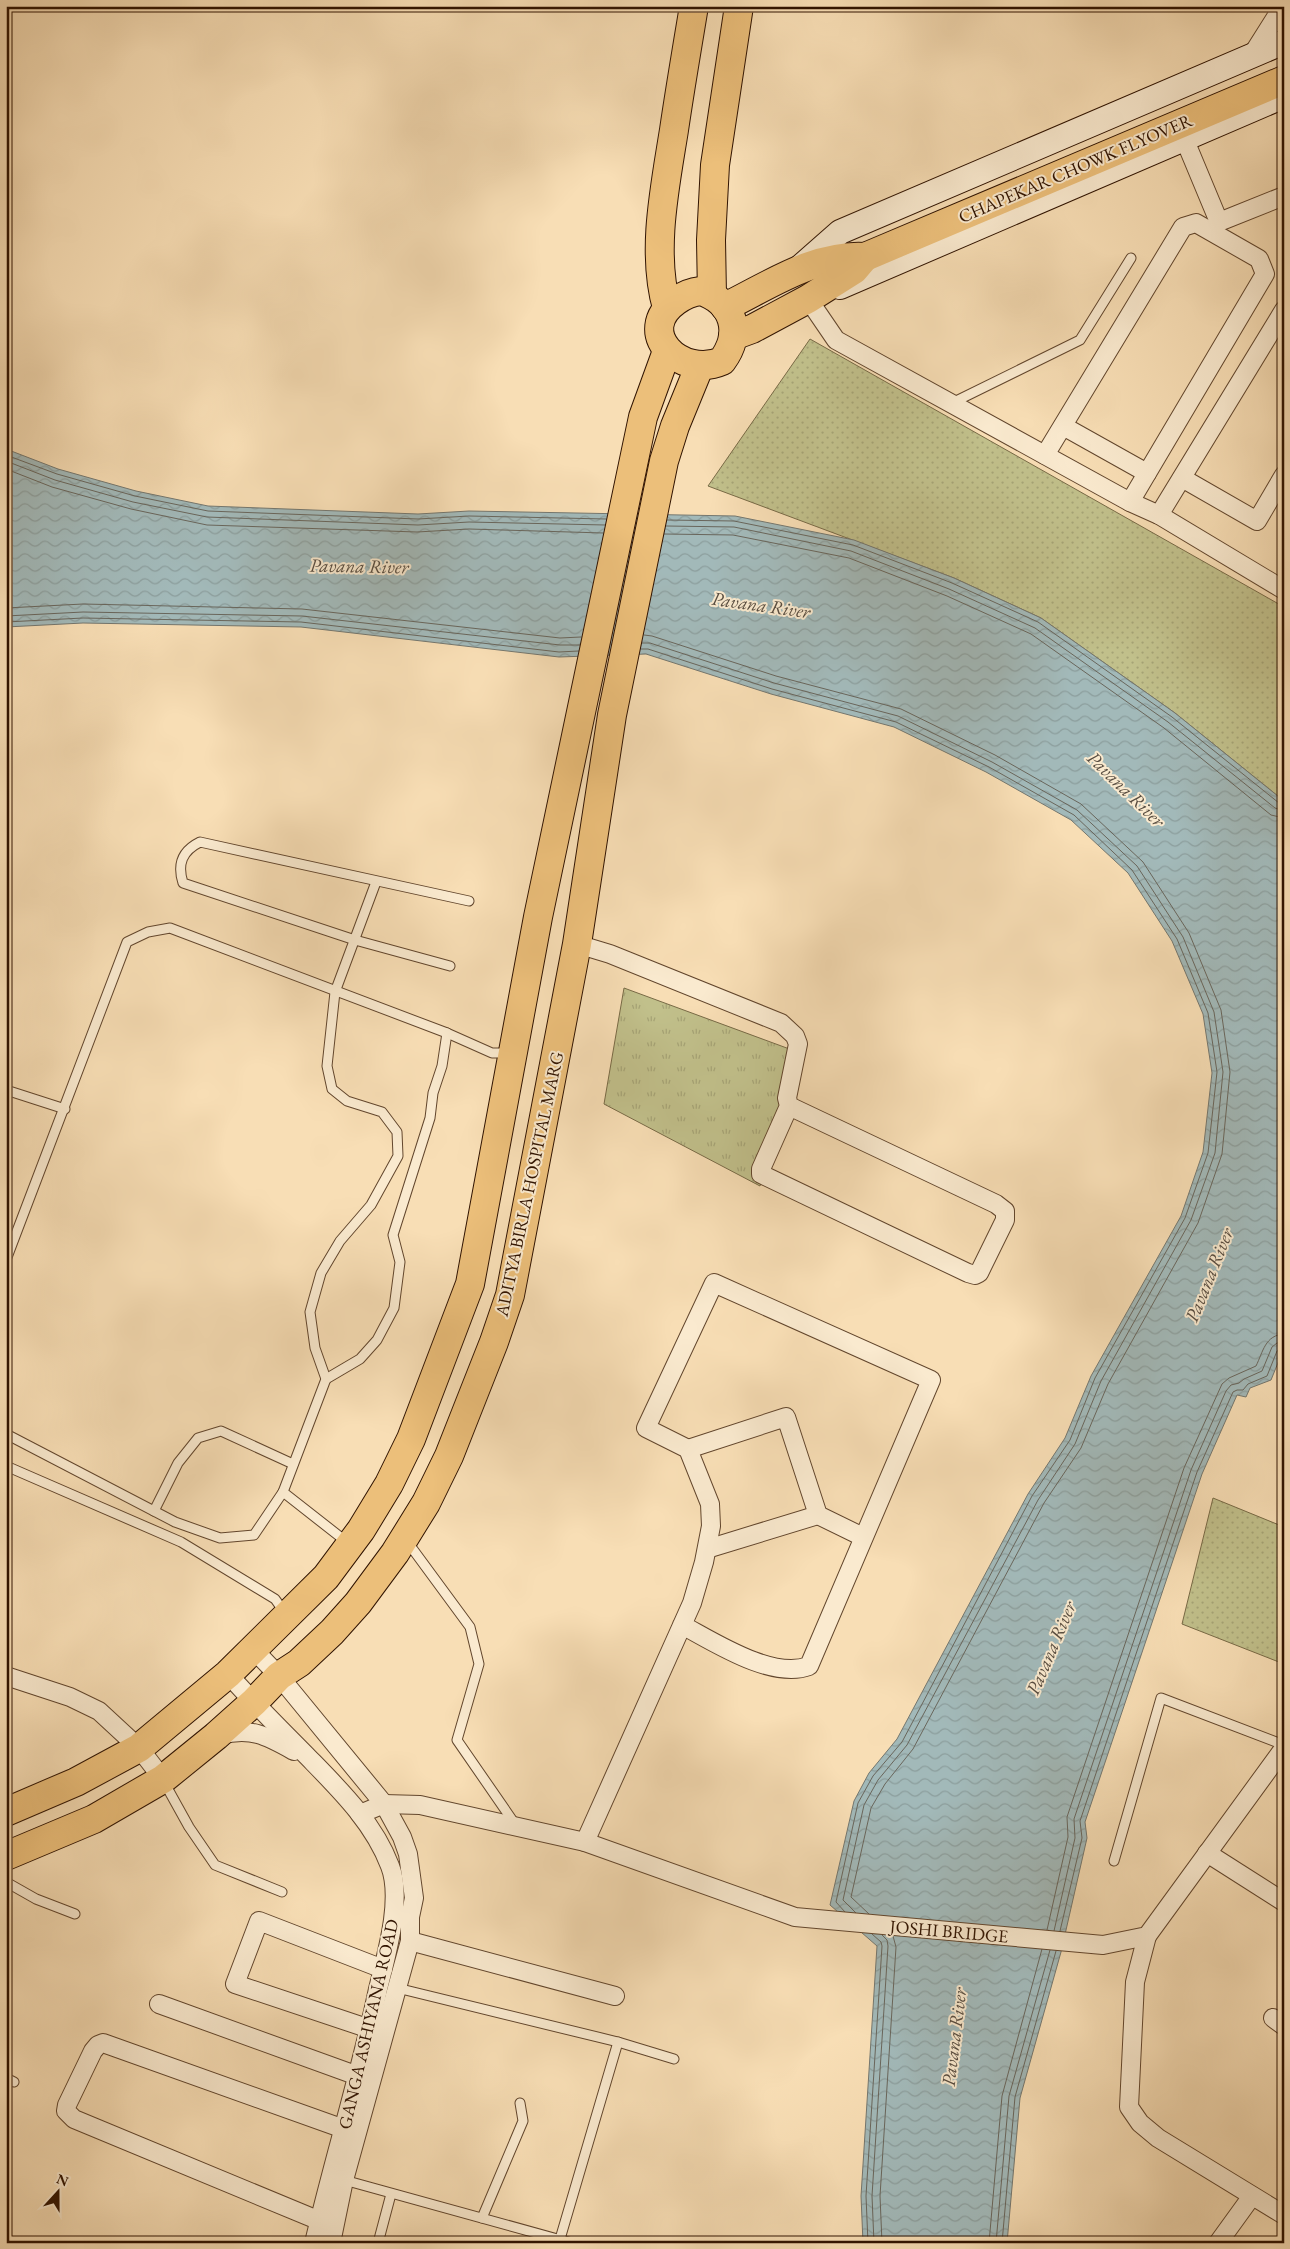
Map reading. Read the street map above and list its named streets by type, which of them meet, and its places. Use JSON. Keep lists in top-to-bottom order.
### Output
{
  "streets": {
    "main road": ["CHAPEKAR CHOWK FLYOVER", "ADITYA BIRLA HOSPITAL MARG"],
    "street": ["JOSHI BRIDGE", "GANGA ASHIYANA ROAD"]
  },
  "crossings": [
    ["CHAPEKAR CHOWK FLYOVER", "ADITYA BIRLA HOSPITAL MARG"],
    ["ADITYA BIRLA HOSPITAL MARG", "GANGA ASHIYANA ROAD"]
  ],
  "water": ["Pavana River"],
  "north": "top"
}
